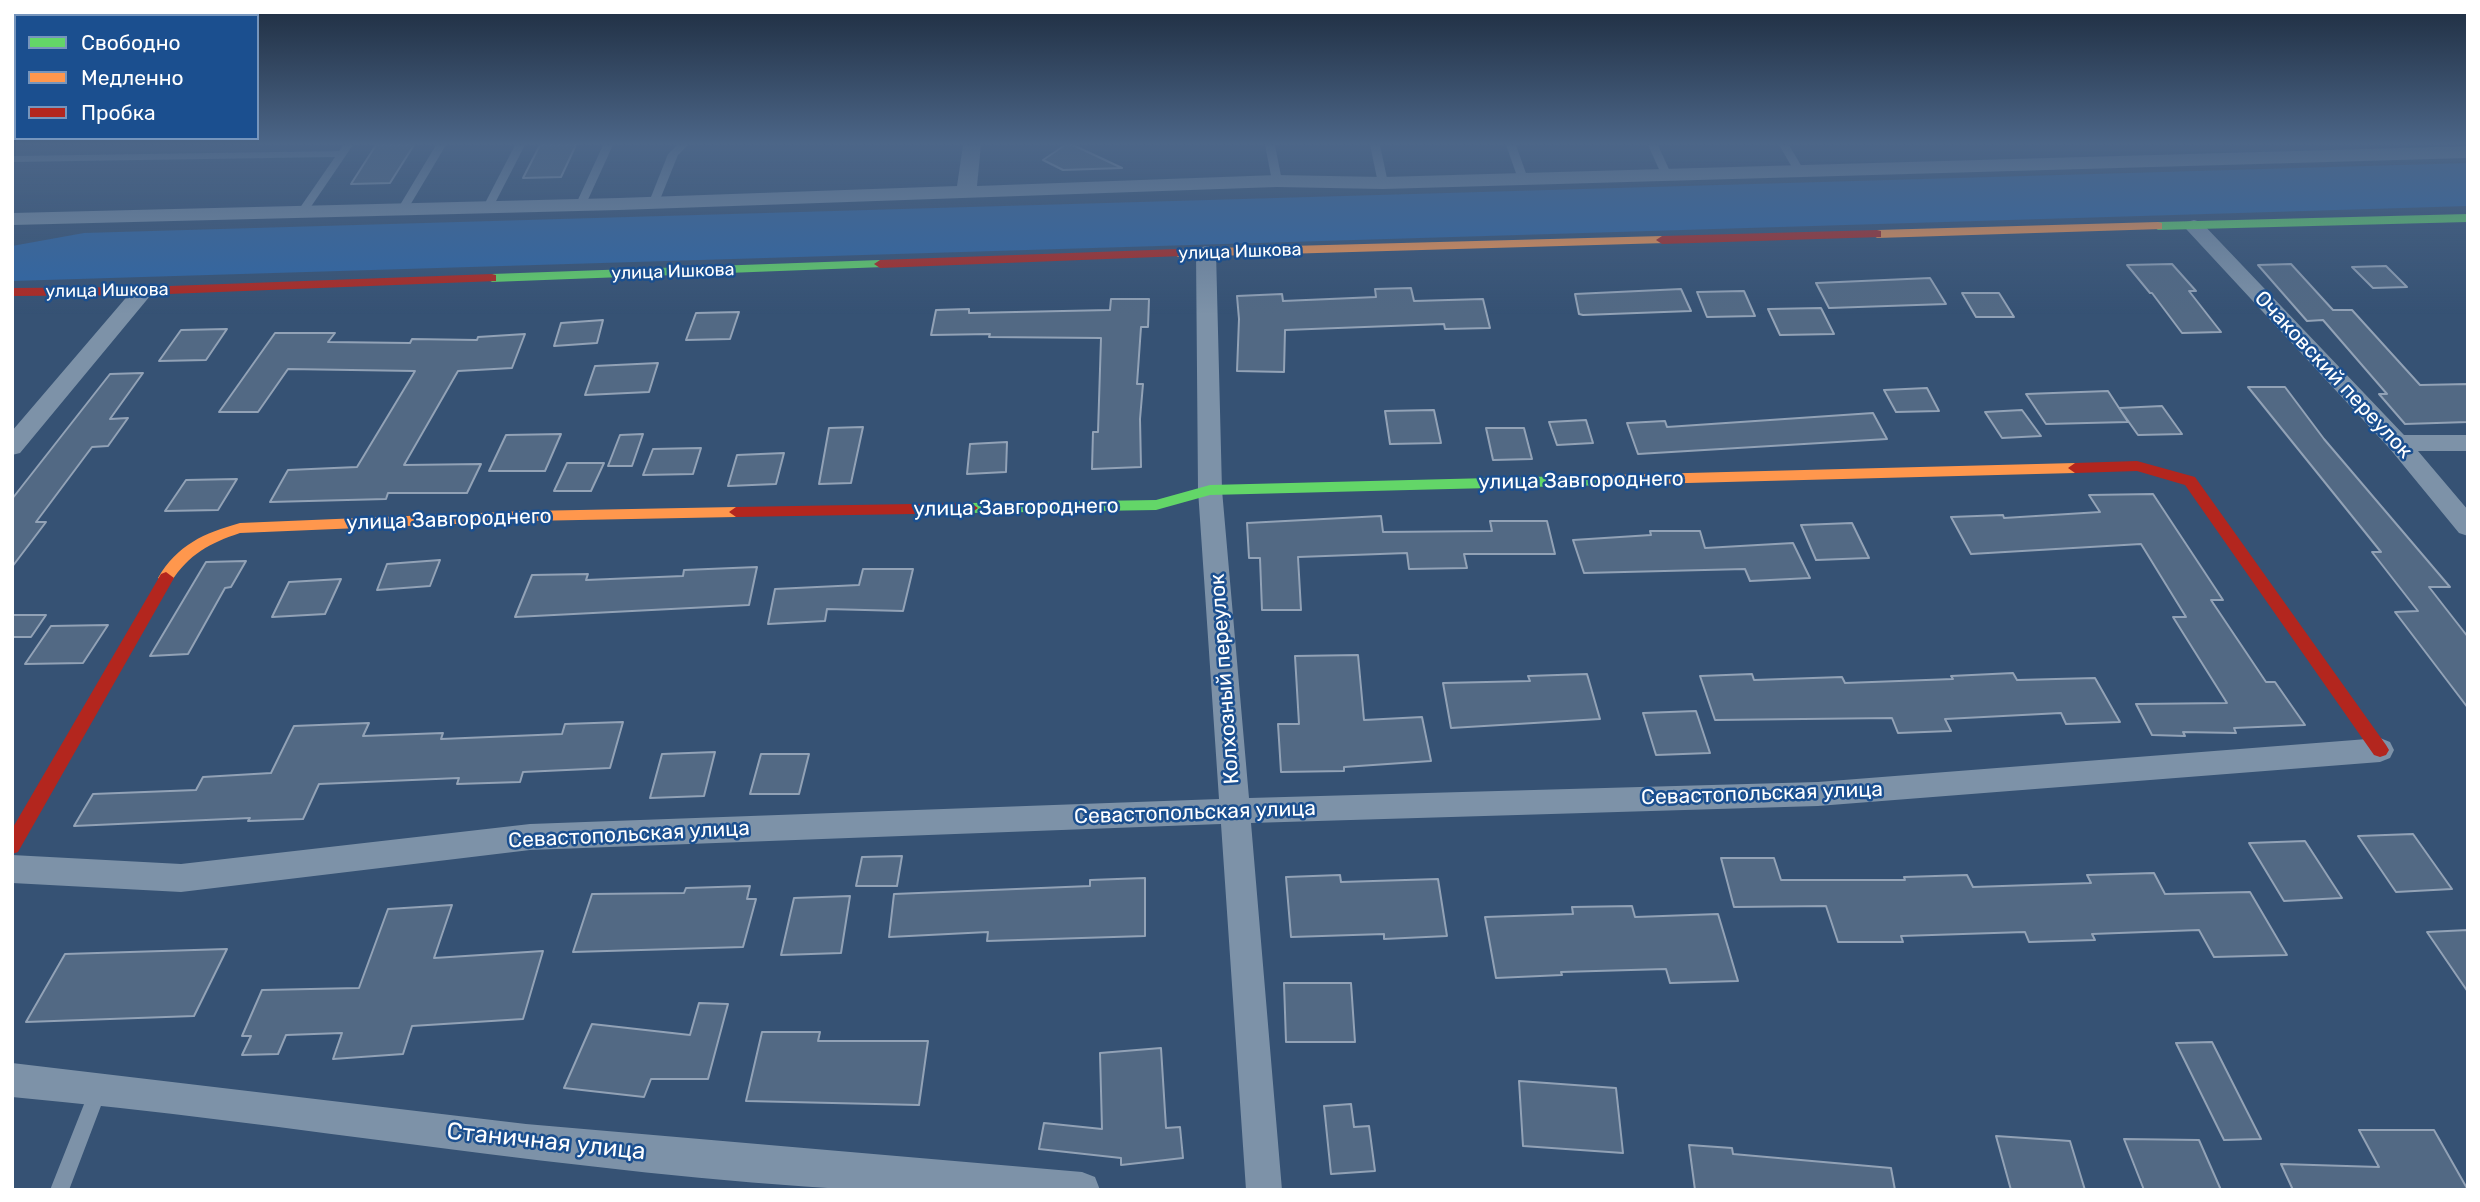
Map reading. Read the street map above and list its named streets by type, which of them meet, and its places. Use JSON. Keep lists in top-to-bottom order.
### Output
{
  "streets": {
    "street": [
      "улица Ишкова",
      "Очаковский переулок",
      "улица Завгороднего",
      "Колхозный переулок",
      "Севастопольская улица",
      "Станичная улица"
    ]
  },
  "crossings": [
    ["улица Ишкова", "Очаковский переулок"],
    ["улица Ишкова", "Колхозный переулок"],
    ["улица Завгороднего", "Колхозный переулок"],
    ["улица Завгороднего", "Севастопольская улица"],
    ["Колхозный переулок", "Севастопольская улица"]
  ],
  "legend": ["Свободно", "Медленно", "Пробка"]
}
